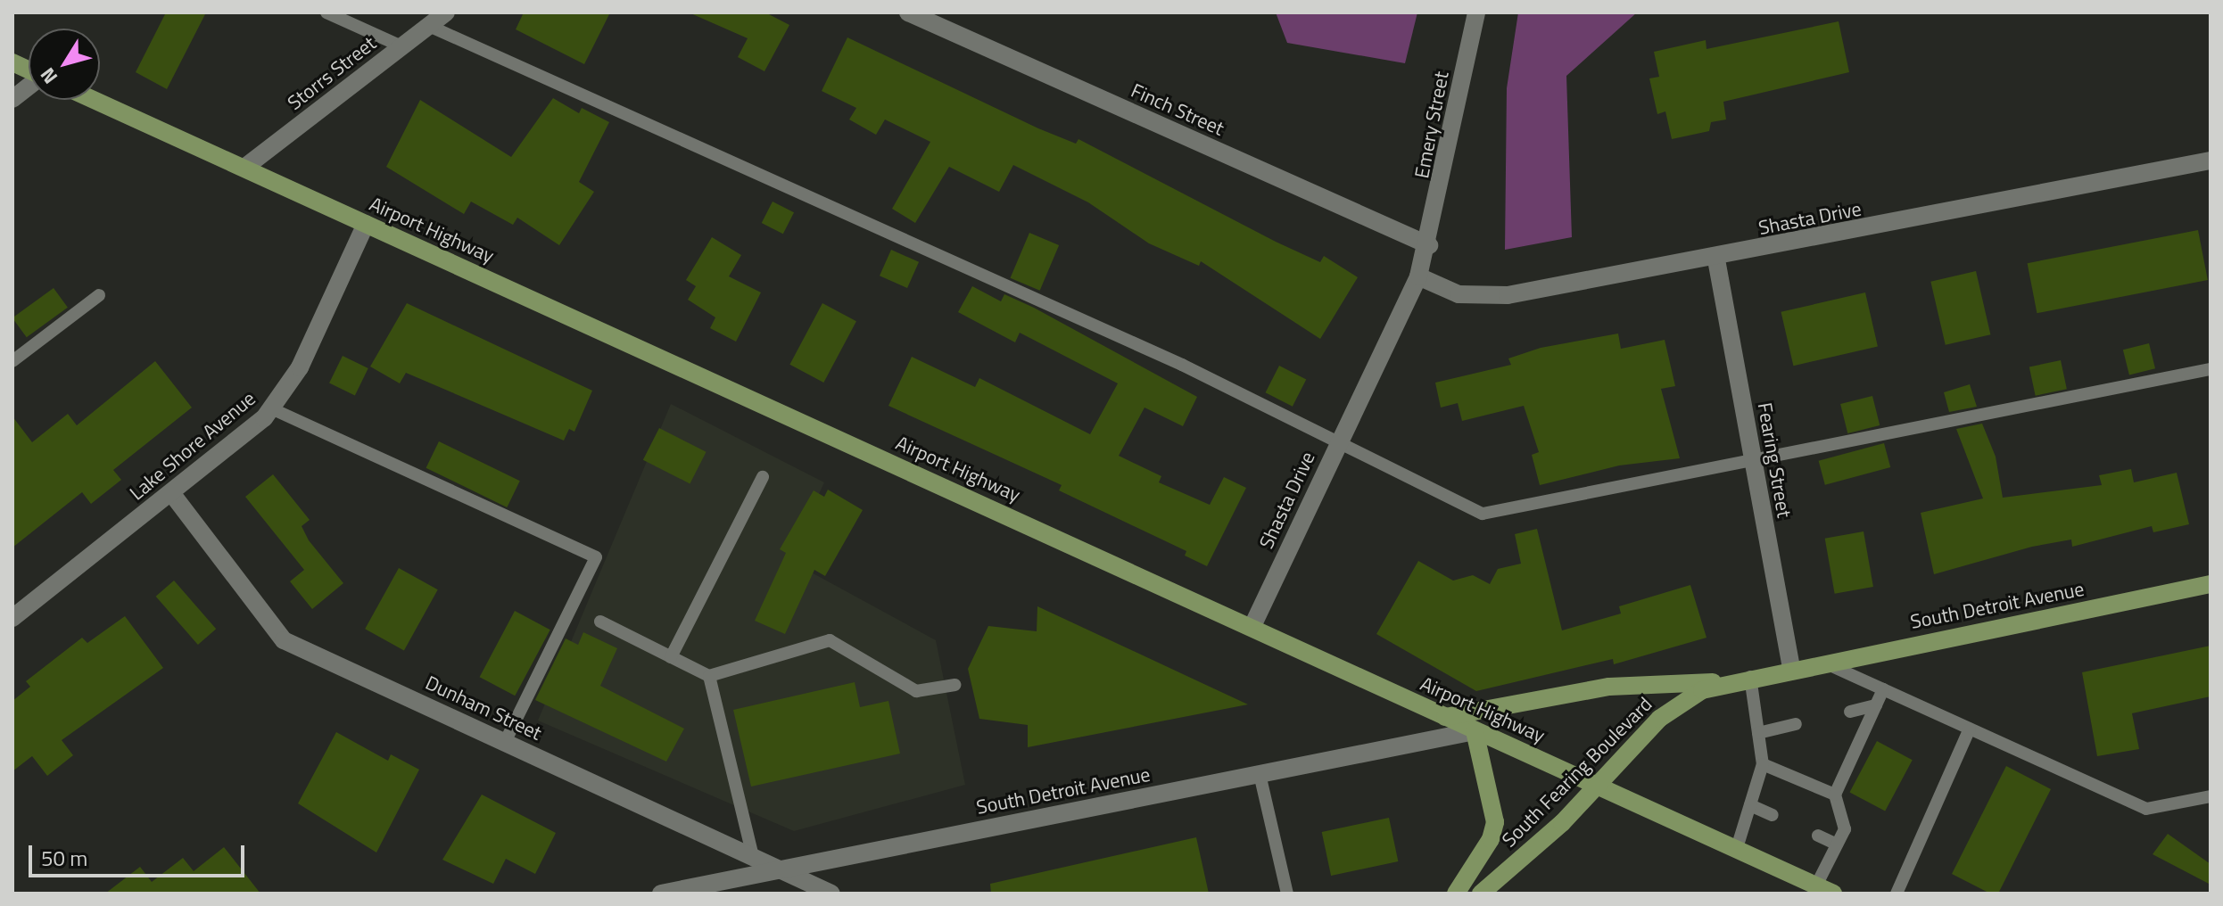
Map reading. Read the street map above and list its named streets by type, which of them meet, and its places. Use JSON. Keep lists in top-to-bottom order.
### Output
{
  "streets": {
    "main road": ["Airport Highway", "South Detroit Avenue", "South Fearing Boulevard"],
    "street": [
      "Storrs Street",
      "Finch Street",
      "Emery Street",
      "Shasta Drive",
      "Lake Shore Avenue",
      "Fearing Street",
      "Dunham Street"
    ]
  },
  "crossings": [
    ["Storrs Street", "Airport Highway"],
    ["Finch Street", "Emery Street"],
    ["Finch Street", "Shasta Drive"],
    ["Emery Street", "Shasta Drive"],
    ["Shasta Drive", "Airport Highway"],
    ["Shasta Drive", "Fearing Street"],
    ["Airport Highway", "Lake Shore Avenue"],
    ["Airport Highway", "South Detroit Avenue"],
    ["Airport Highway", "South Fearing Boulevard"],
    ["Lake Shore Avenue", "Dunham Street"],
    ["Fearing Street", "South Detroit Avenue"],
    ["Fearing Street", "South Fearing Boulevard"],
    ["South Detroit Avenue", "Dunham Street"],
    ["South Detroit Avenue", "South Fearing Boulevard"]
  ],
  "scale_bar": "50 m",
  "north": "bottom left"
}
